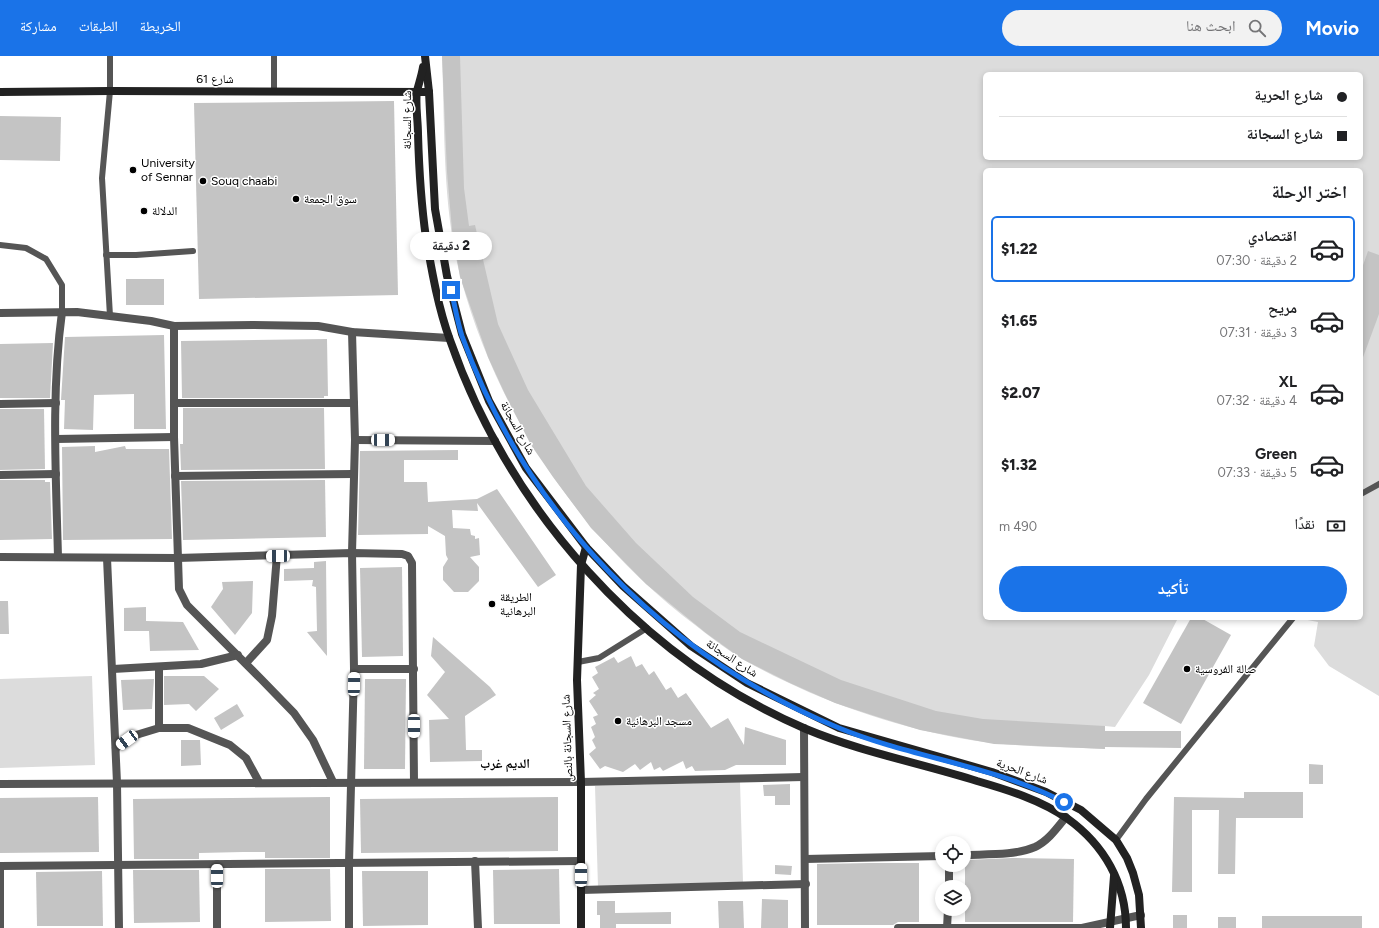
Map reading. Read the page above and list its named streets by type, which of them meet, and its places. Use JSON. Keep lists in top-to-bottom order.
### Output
{
  "streets": {
    "main road": [
      "شارع 61",
      "شارع السجانة",
      "شارع السجانة بالنص",
      "شارع الحرية"
    ]
  },
  "crossings": [
    ["شارع 61", "شارع السجانة"],
    ["شارع السجانة", "شارع السجانة بالنص"],
    ["شارع السجانة", "شارع الحرية"]
  ],
  "districts": ["الديم غرب"],
  "places": [
    "University of Sennar",
    "Souq chaabi",
    "سوق الجمعة",
    "الدلالة",
    "الطريقة البرهانية",
    "صالة الفروسية",
    "مسجد البرهانية"
  ],
  "page": {
    "header": "Movio",
    "search": "ابحث هنا",
    "nav": ["الخريطة", "الطبقات", "مشاركة"],
    "banner": ["شارع الحرية", "شارع السجانة"],
    "heading": "اختر الرحلة",
    "list": [
      {
        "name": "اقتصادي",
        "note": "2 دقيقة · 07:30",
        "value": "$1.22"
      },
      {
        "name": "مريح",
        "note": "3 دقيقة · 07:31",
        "value": "$1.65"
      },
      {
        "name": "XL",
        "note": "4 دقيقة · 07:32",
        "value": "$2.07"
      },
      {
        "name": "Green",
        "note": "5 دقيقة · 07:33",
        "value": "$1.32"
      }
    ],
    "bubble": "2 دقيقة",
    "pay": ["نقدًا", "490 m"],
    "buttons": "تأكيد"
  }
}
